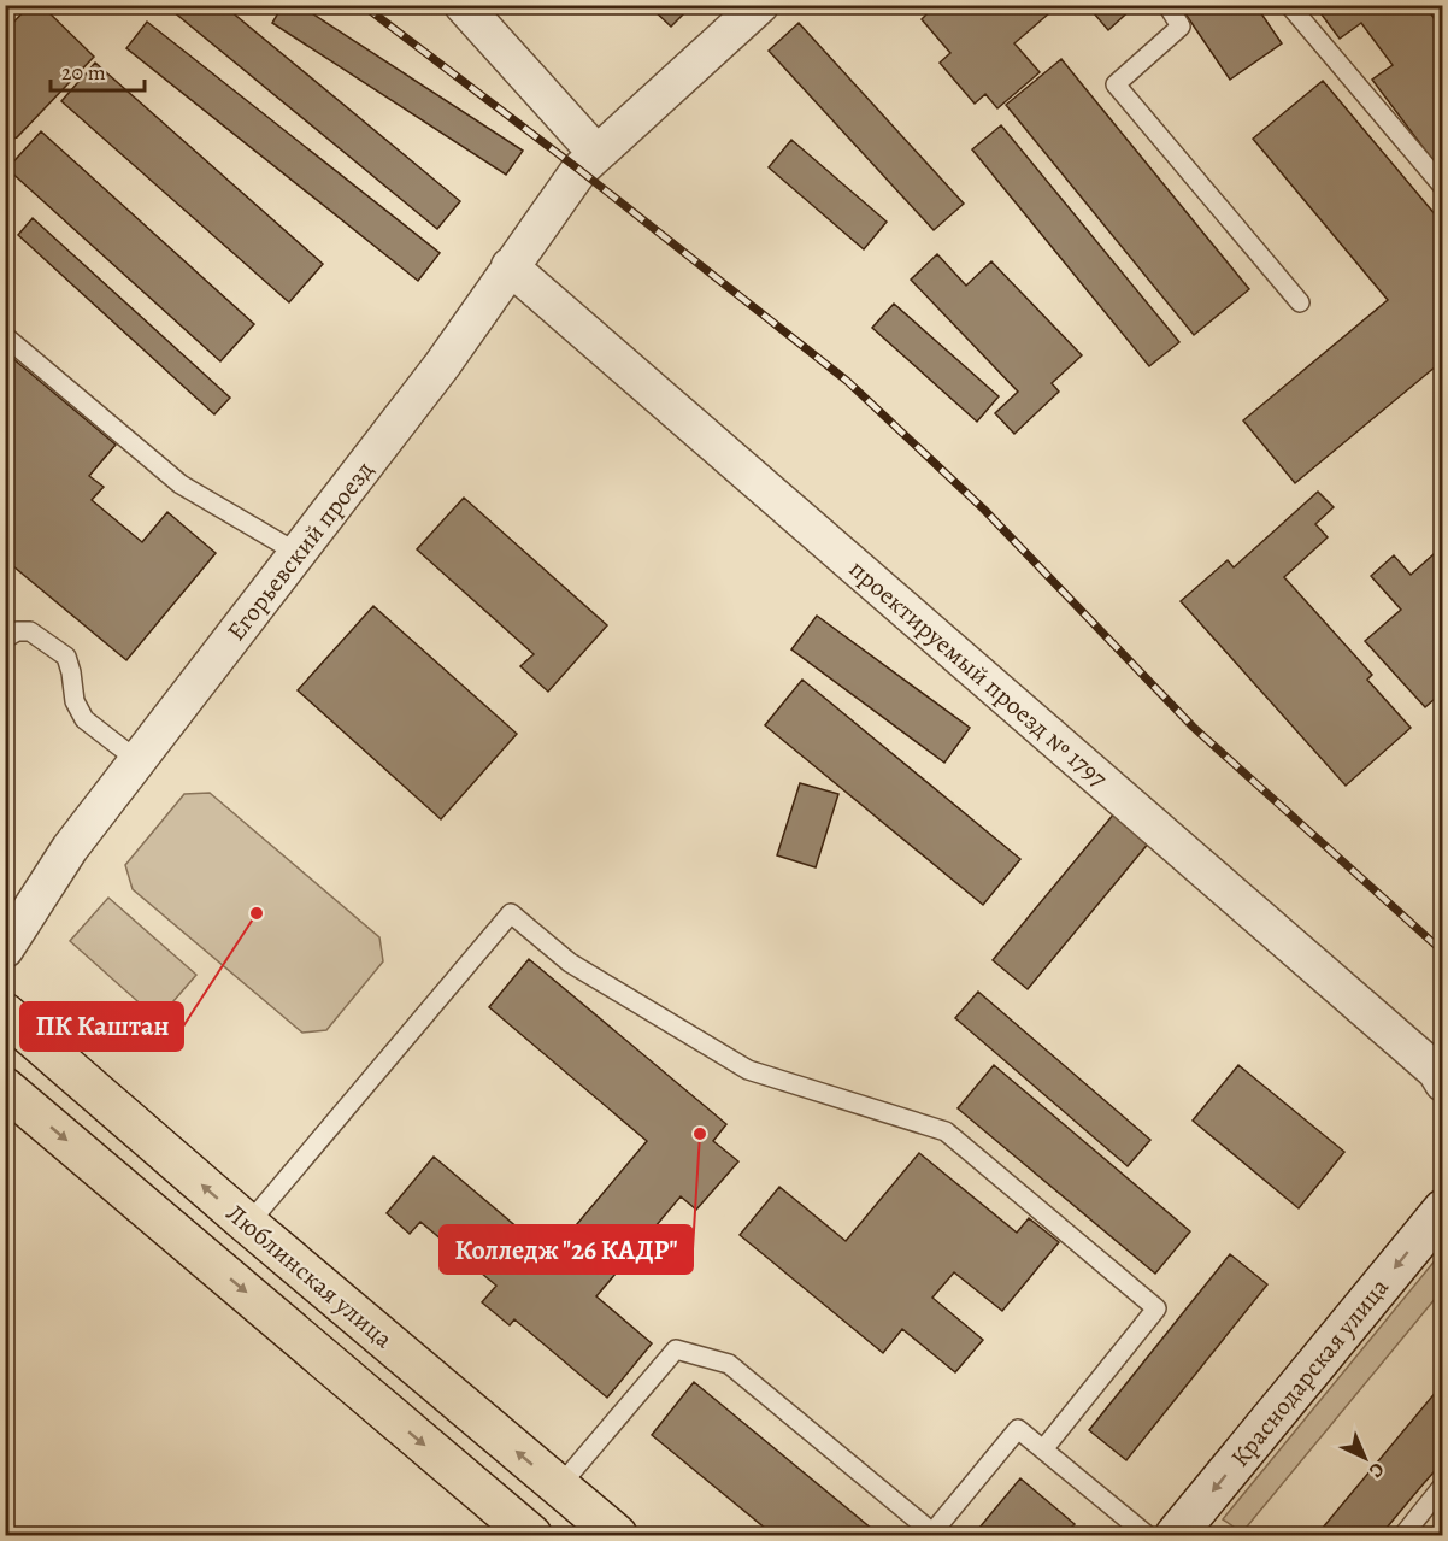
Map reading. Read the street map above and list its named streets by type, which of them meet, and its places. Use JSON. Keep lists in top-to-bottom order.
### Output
{
  "streets": {
    "main road": ["Люблинская улица", "Краснодарская улица"],
    "street": ["Егорьевский проезд", "проектируемый проезд № 1797"]
  },
  "crossings": [
    ["Егорьевский проезд", "проектируемый проезд № 1797"]
  ],
  "one_way": ["Краснодарская улица"],
  "places": ["ПК Каштан", "Колледж \"26 КАДР\""],
  "scale_bar": "20 m",
  "north": "bottom right"
}
